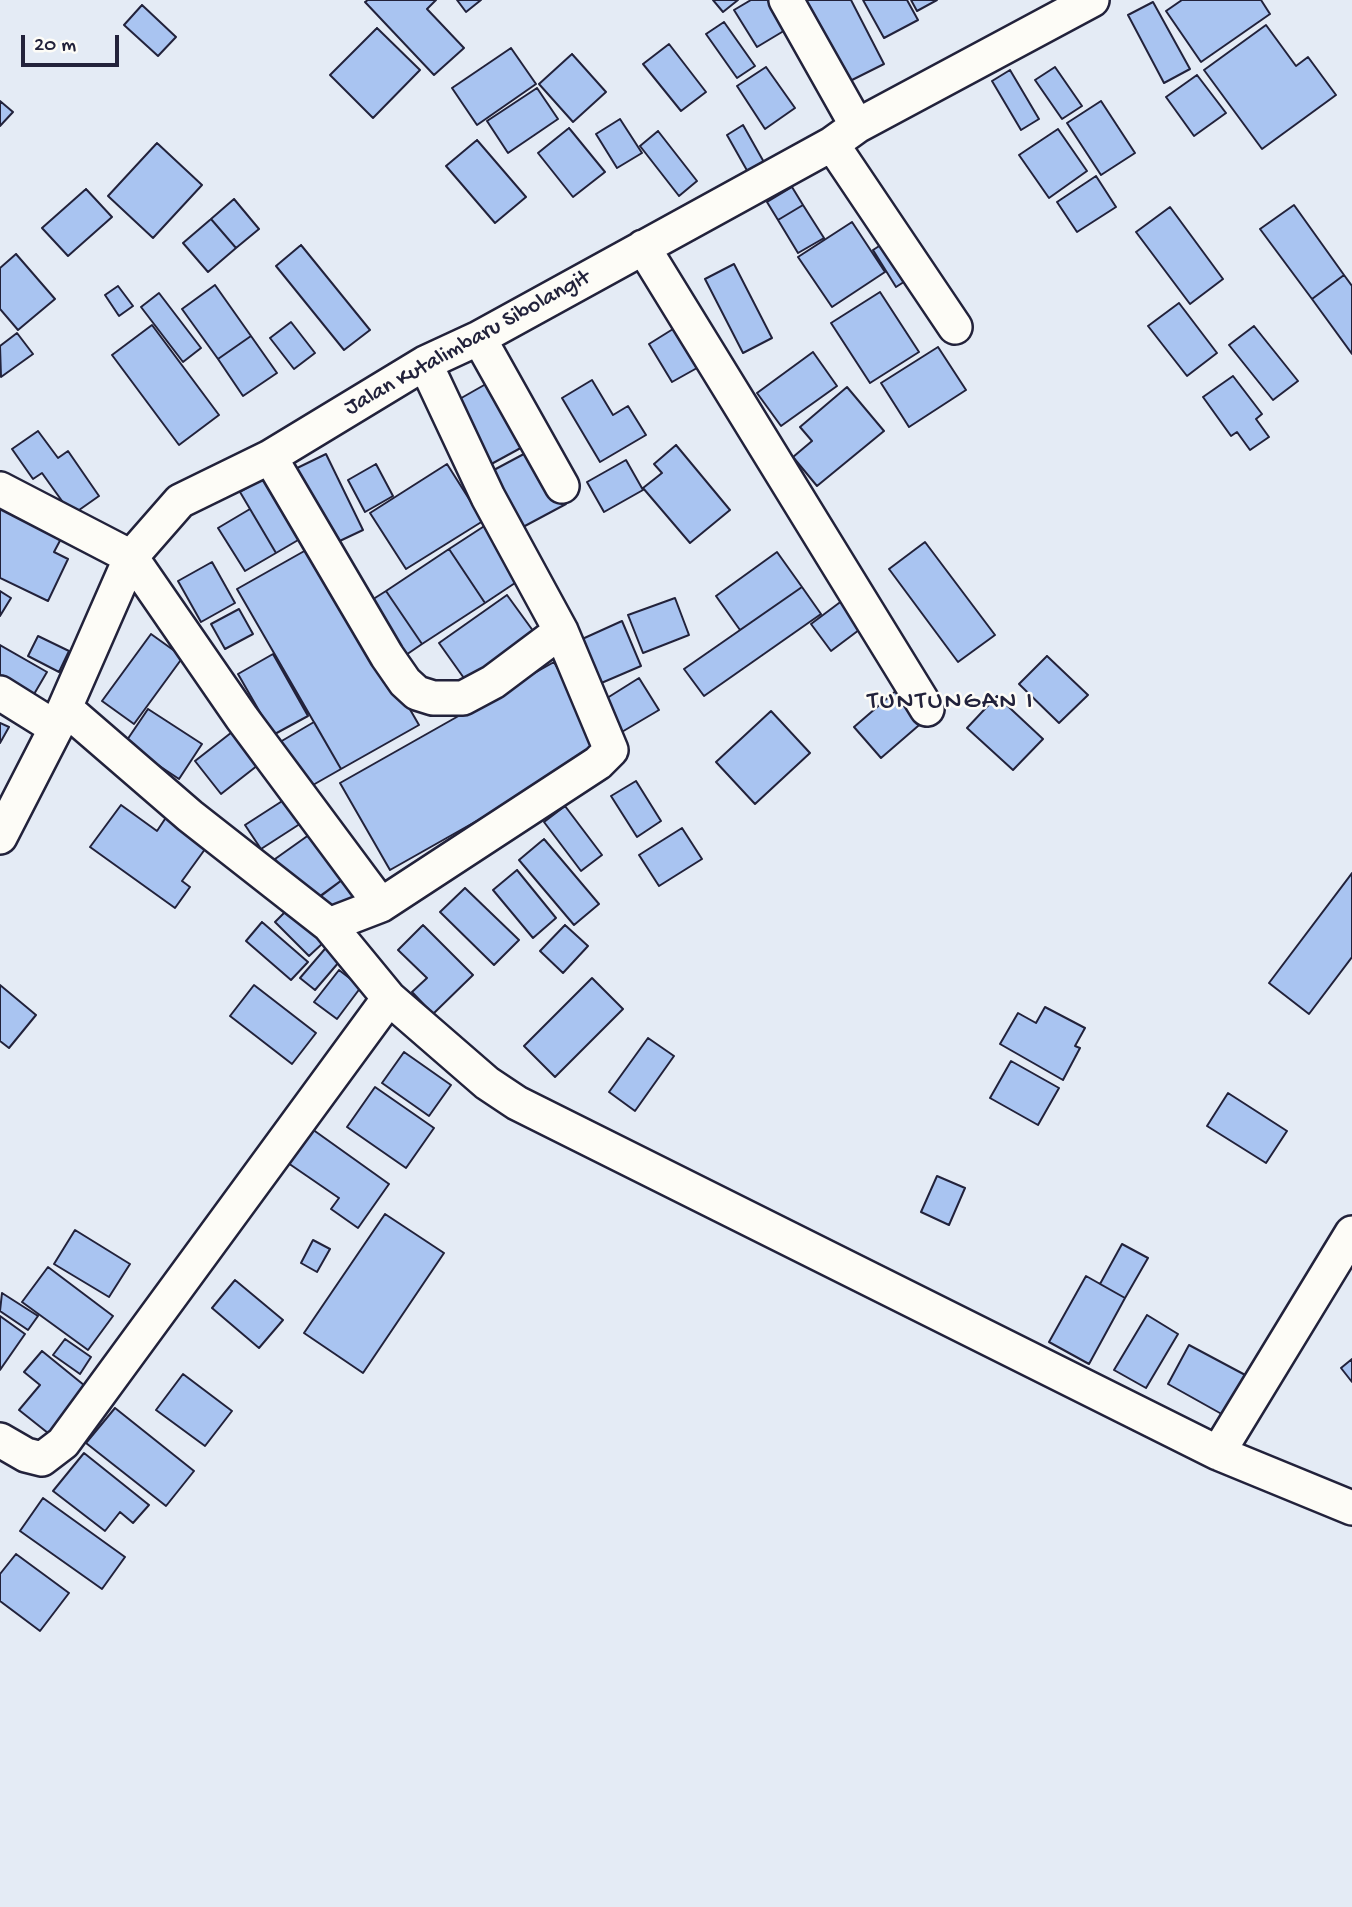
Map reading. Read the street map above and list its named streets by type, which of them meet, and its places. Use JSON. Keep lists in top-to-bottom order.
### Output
{
  "streets": {
    "street": ["Jalan Kutalimbaru Sibolangit"]
  },
  "districts": ["TUNTUNGAN I"],
  "scale_bar": "20 m"
}
